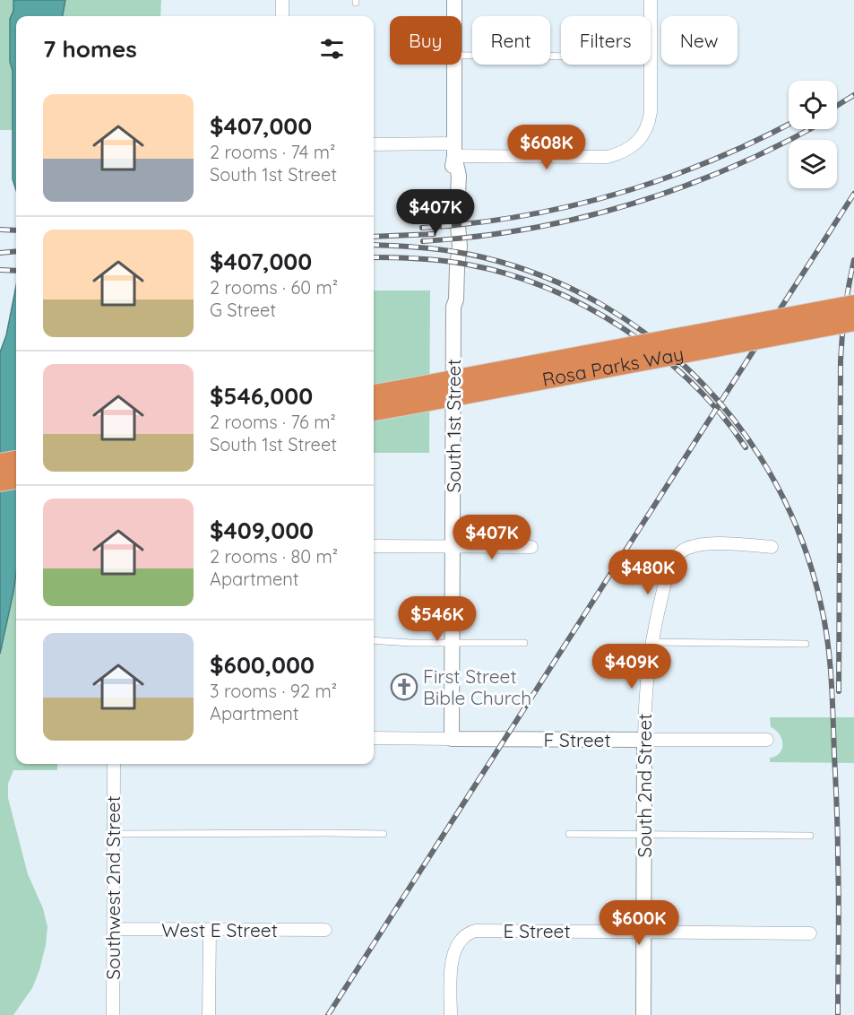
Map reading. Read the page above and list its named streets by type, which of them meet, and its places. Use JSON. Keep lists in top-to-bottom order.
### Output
{
  "streets": {
    "highway": ["Rosa Parks Way"],
    "street": [
      "South 1st Street",
      "F Street",
      "South 2nd Street",
      "Southwest 2nd Street",
      "West E Street",
      "E Street"
    ]
  },
  "crossings": [
    ["South 1st Street", "F Street"],
    ["F Street", "South 2nd Street"],
    ["South 2nd Street", "E Street"],
    ["Southwest 2nd Street", "West E Street"]
  ],
  "places": {
    "church": ["First Street Bible Church"]
  },
  "page": {
    "chip": [
      "Buy",
      "Rent",
      "Filters",
      "New"
    ],
    "heading": "7 homes",
    "list": [
      {
        "name": "$407,000",
        "note": "2 rooms · 74 m² · South 1st Street"
      },
      {
        "name": "$407,000",
        "note": "2 rooms · 60 m² · G Street"
      },
      {
        "name": "$546,000",
        "note": "2 rooms · 76 m² · South 1st Street"
      },
      {
        "name": "$409,000",
        "note": "2 rooms · 80 m² · Apartment"
      },
      {
        "name": "$600,000",
        "note": "3 rooms · 92 m² · Apartment"
      }
    ],
    "price": [
      "$608K",
      "$407K",
      "$407K",
      "$480K",
      "$546K",
      "$409K",
      "$600K"
    ]
  }
}
